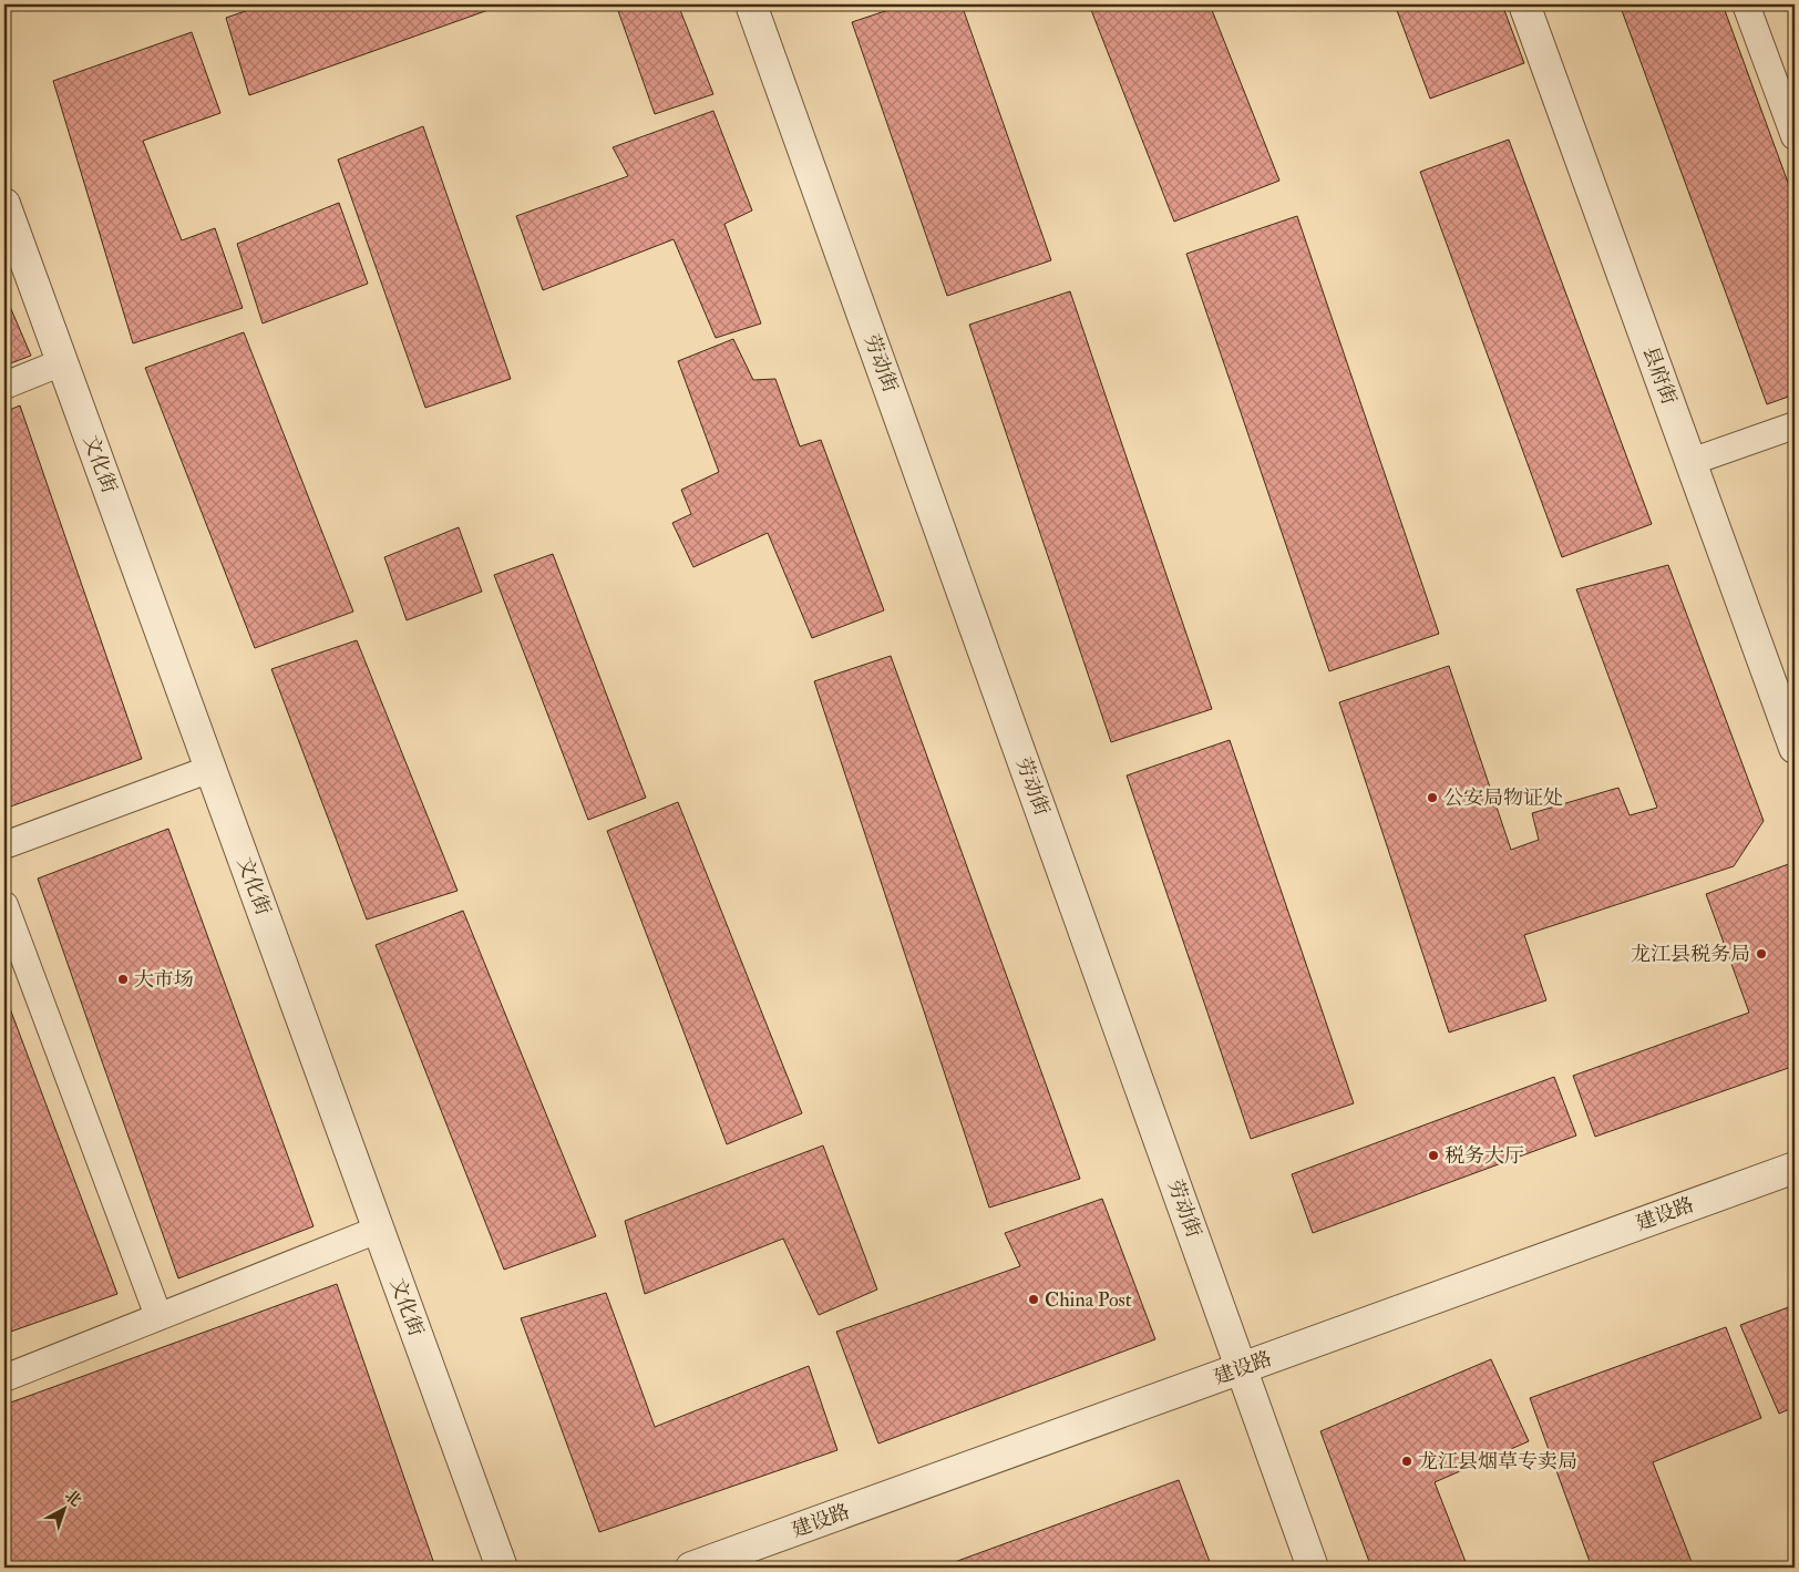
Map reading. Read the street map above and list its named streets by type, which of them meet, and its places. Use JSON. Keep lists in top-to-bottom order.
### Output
{
  "streets": {
    "street": [
      "劳动街",
      "县府街",
      "文化街",
      "建设路"
    ]
  },
  "crossings": [
    ["劳动街", "建设路"]
  ],
  "places": [
    "公安局物证处",
    "龙江县税务局",
    "大市场",
    "税务大厅",
    "China Post",
    "龙江县烟草专卖局"
  ],
  "north": "top right"
}
